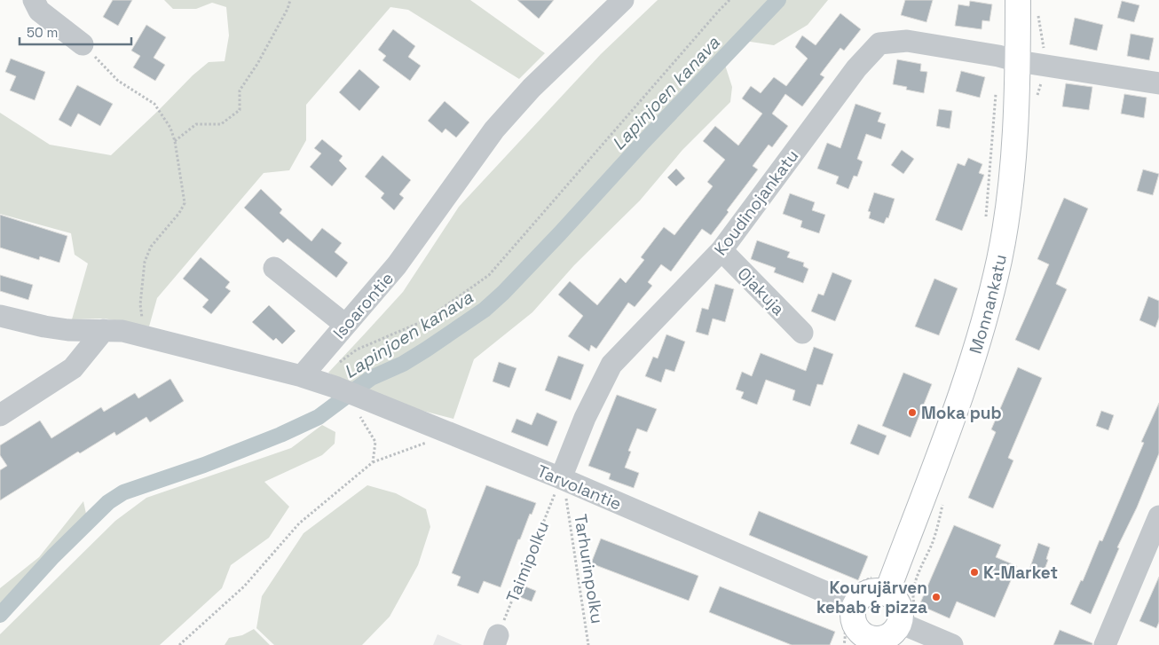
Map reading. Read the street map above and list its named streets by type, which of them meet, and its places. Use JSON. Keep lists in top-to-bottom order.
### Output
{
  "streets": {
    "main road": ["Monnankatu"],
    "street": [
      "Koudinojankatu",
      "Ojakuja",
      "Isoarontie",
      "Tarvolantie"
    ],
    "path": ["Taimipolku", "Tarhurinpolku"]
  },
  "crossings": [
    ["Koudinojankatu", "Ojakuja"],
    ["Koudinojankatu", "Monnankatu"],
    ["Koudinojankatu", "Tarvolantie"],
    ["Koudinojankatu", "Taimipolku"],
    ["Koudinojankatu", "Tarhurinpolku"],
    ["Monnankatu", "Tarvolantie"],
    ["Isoarontie", "Tarvolantie"],
    ["Tarvolantie", "Taimipolku"],
    ["Tarvolantie", "Tarhurinpolku"],
    ["Taimipolku", "Tarhurinpolku"]
  ],
  "water": ["Lapinjoen kanava"],
  "places": ["Moka pub", "K-Market", "Kourujärven kebab & pizza"],
  "scale_bar": "50 m"
}
